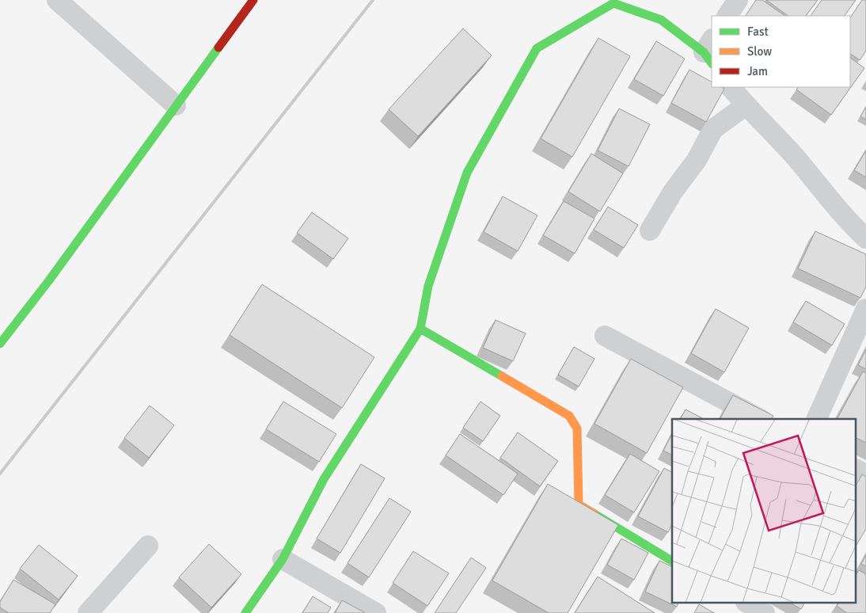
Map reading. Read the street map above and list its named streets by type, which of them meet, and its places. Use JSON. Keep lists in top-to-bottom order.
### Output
{
  "legend": ["Fast", "Slow", "Jam"]
}
